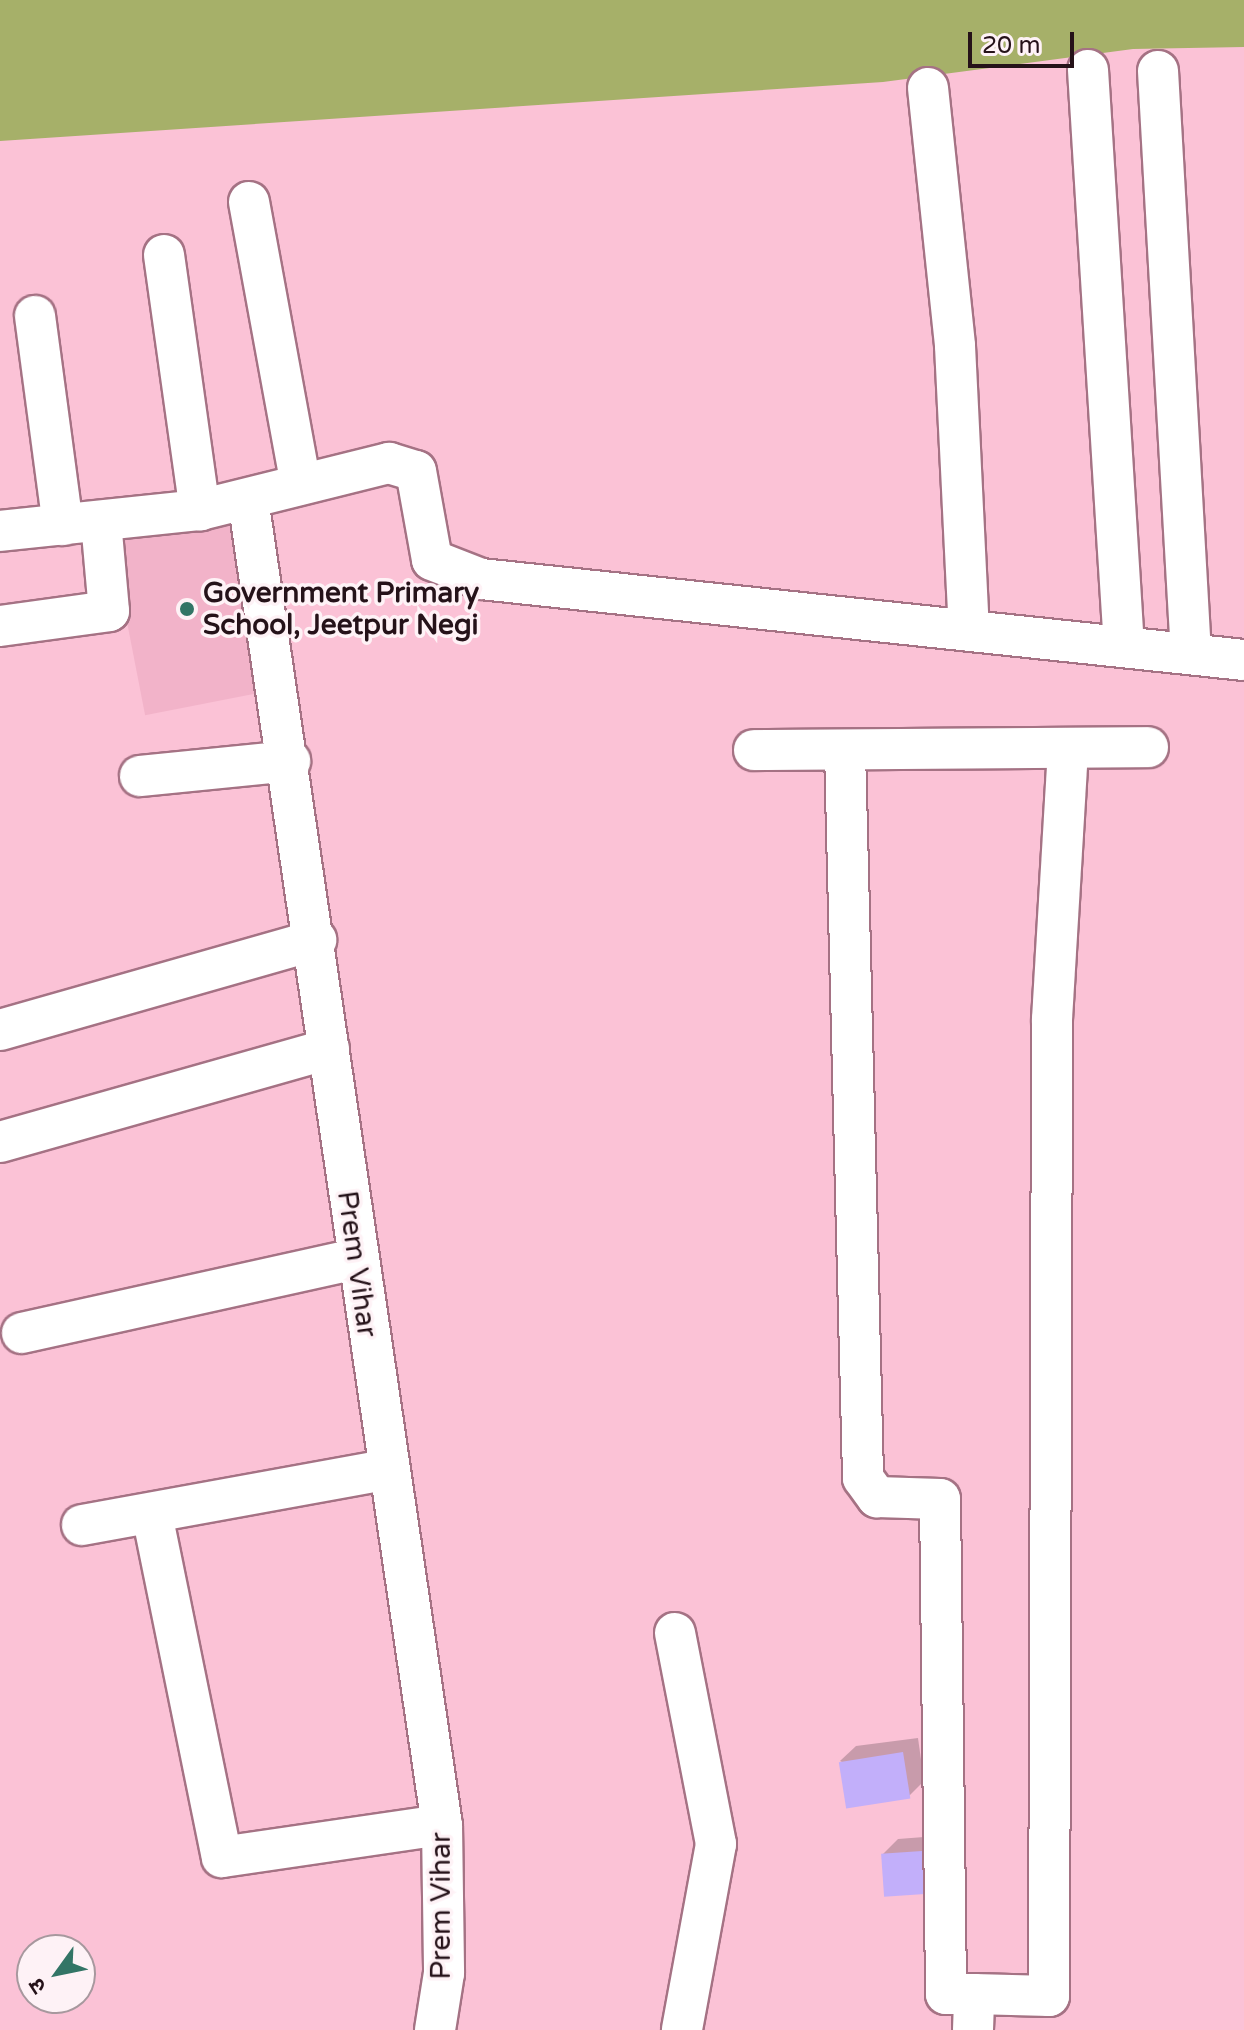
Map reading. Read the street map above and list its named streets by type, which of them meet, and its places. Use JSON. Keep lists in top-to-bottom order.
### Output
{
  "streets": {
    "street": ["Prem Vihar"]
  },
  "places": ["Government Primary School, Jeetpur Negi"],
  "scale_bar": "20 m",
  "north": "bottom left"
}
